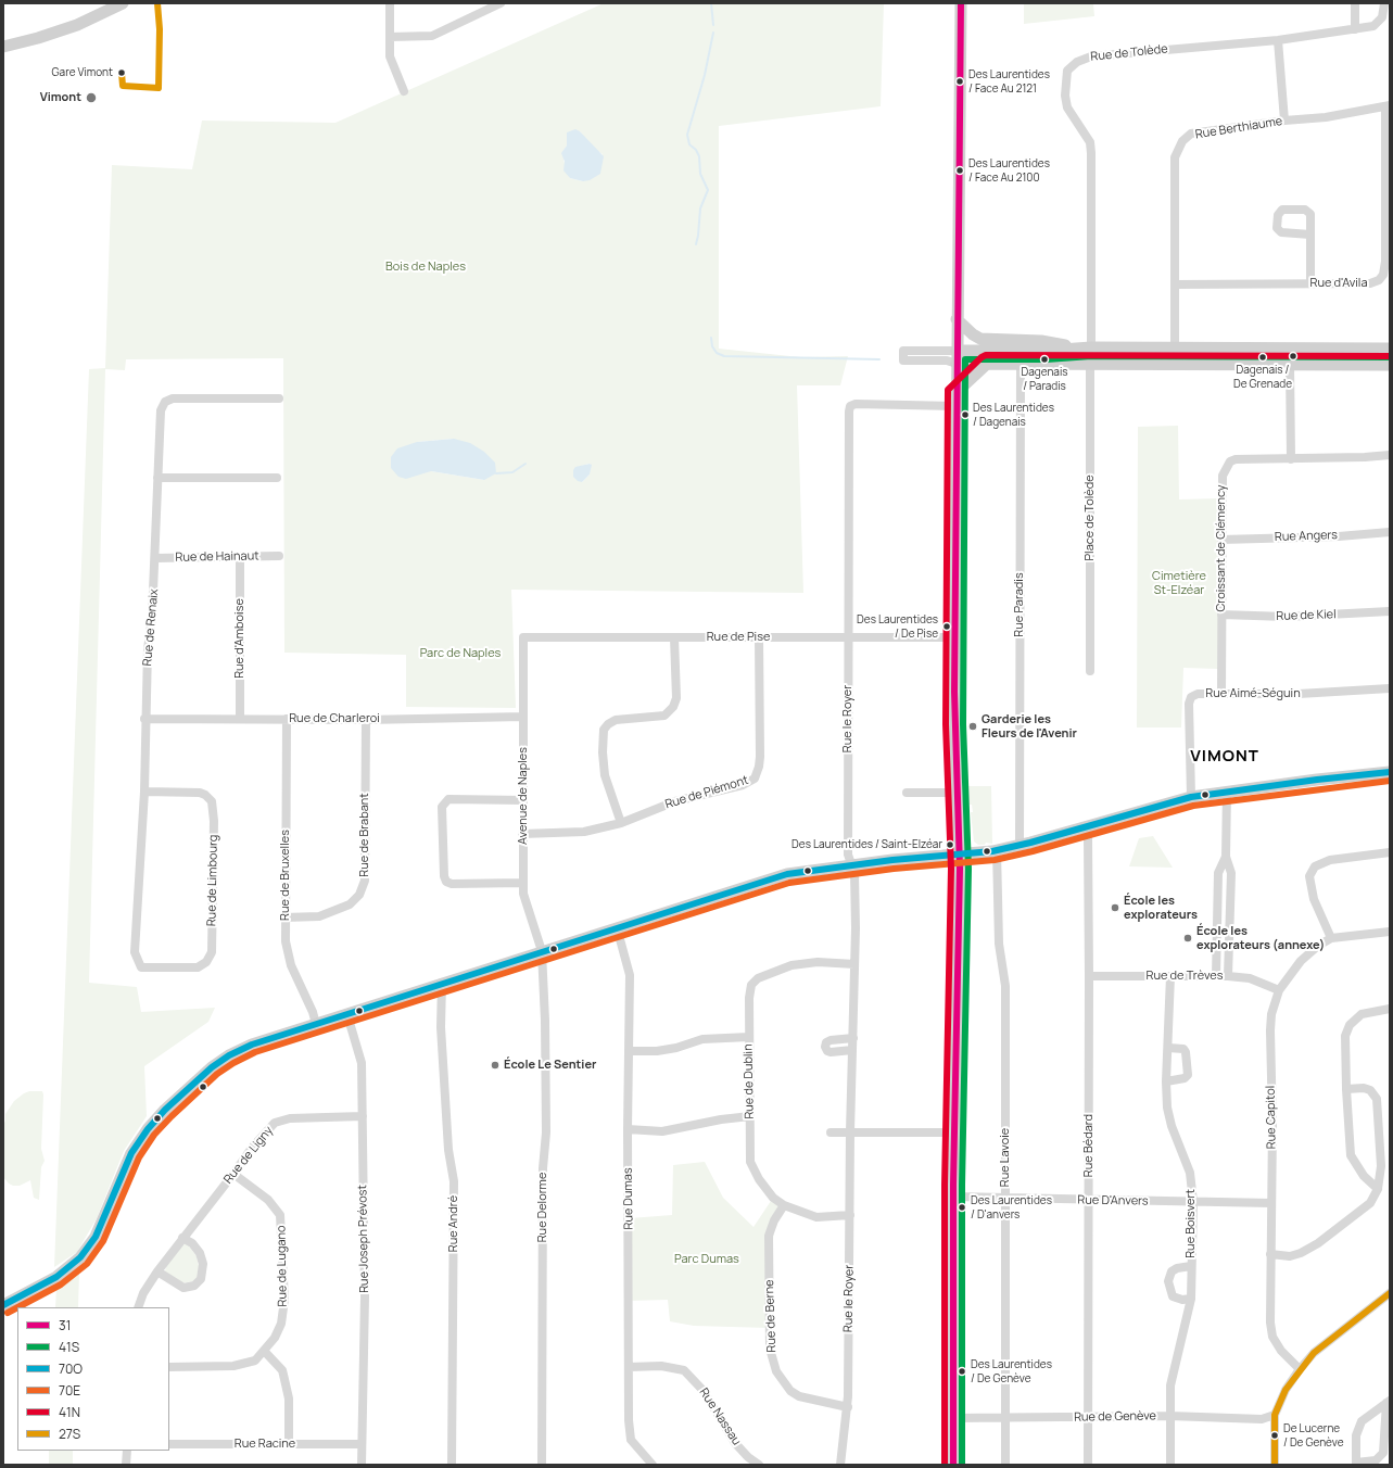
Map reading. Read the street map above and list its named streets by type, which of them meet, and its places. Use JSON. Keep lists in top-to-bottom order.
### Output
{
  "streets": {
    "street": [
      "Rue de Tolède",
      "Rue Berthiaume",
      "Rue d'Avila",
      "Place de Tolède",
      "Rue Angers",
      "Croissant de Clémency",
      "Rue de Hainaut",
      "Rue Paradis",
      "Rue de Kiel",
      "Rue de Renaix",
      "Rue de Pise",
      "Rue d'Amboise",
      "Rue Aimé-Séguin",
      "Rue de Charleroi",
      "Rue le Royer",
      "Rue de Piémont",
      "Avenue de Naples",
      "Rue de Brabant",
      "Rue de Bruxelles",
      "Rue de Limbourg",
      "Rue de Trèves",
      "Rue de Dublin",
      "Rue Capitol",
      "Rue Bédard",
      "Rue de Ligny",
      "Rue Lavoie",
      "Rue Dumas",
      "Rue D'Anvers",
      "Rue Delorme",
      "Rue André",
      "Rue Boisvert",
      "Rue Joseph Prévost",
      "Rue de Lugano",
      "Rue de Berne",
      "Rue Nassau",
      "Rue de Genève",
      "Rue Racine"
    ]
  },
  "crossings": [
    ["Rue Berthiaume", "Rue d'Avila"],
    ["Rue Angers", "Croissant de Clémency"],
    ["Croissant de Clémency", "Rue de Kiel"],
    ["Croissant de Clémency", "Rue Aimé-Séguin"],
    ["Rue de Hainaut", "Rue de Renaix"],
    ["Rue de Hainaut", "Rue d'Amboise"],
    ["Rue de Renaix", "Rue de Charleroi"],
    ["Rue de Renaix", "Rue de Limbourg"],
    ["Rue de Pise", "Rue le Royer"],
    ["Rue de Pise", "Rue de Piémont"],
    ["Rue de Pise", "Avenue de Naples"],
    ["Rue d'Amboise", "Rue de Charleroi"],
    ["Rue de Charleroi", "Avenue de Naples"],
    ["Rue de Charleroi", "Rue de Brabant"],
    ["Rue de Charleroi", "Rue de Bruxelles"],
    ["Rue le Royer", "Rue de Dublin"],
    ["Rue le Royer", "Rue de Berne"],
    ["Rue de Piémont", "Avenue de Naples"],
    ["Avenue de Naples", "Rue Delorme"],
    ["Rue de Brabant", "Rue de Bruxelles"],
    ["Rue de Trèves", "Rue Capitol"],
    ["Rue de Trèves", "Rue Bédard"],
    ["Rue de Trèves", "Rue Boisvert"],
    ["Rue de Dublin", "Rue de Berne"],
    ["Rue Capitol", "Rue D'Anvers"],
    ["Rue Bédard", "Rue D'Anvers"],
    ["Rue Bédard", "Rue de Genève"],
    ["Rue de Ligny", "Rue Joseph Prévost"],
    ["Rue de Ligny", "Rue de Lugano"],
    ["Rue Lavoie", "Rue D'Anvers"],
    ["Rue Lavoie", "Rue de Genève"],
    ["Rue Dumas", "Rue Nassau"],
    ["Rue D'Anvers", "Rue Boisvert"],
    ["Rue Boisvert", "Rue de Genève"],
    ["Rue Joseph Prévost", "Rue Racine"]
  ],
  "districts": ["VIMONT"],
  "parks": [
    "Bois de Naples",
    "Cimetière St-Elzéar",
    "Parc de Naples",
    "Parc Dumas"
  ],
  "places": [
    "Gare Vimont",
    "Des Laurentides / Face Au 2121",
    "Vimont",
    "Des Laurentides / Face Au 2100",
    "Dagenais / De Grenade",
    "Dagenais / Paradis",
    "Des Laurentides / Dagenais",
    "Des Laurentides / De Pise",
    "Garderie les Fleurs de l'Avenir",
    "Des Laurentides / Saint-Elzéar",
    "École les explorateurs",
    "École les explorateurs (annexe)",
    "École Le Sentier",
    "Des Laurentides / D'anvers",
    "Des Laurentides / De Genève",
    "De Lucerne / De Genève"
  ],
  "lines": [
    "transit line 31",
    "transit line 27S",
    "transit line 41N",
    "transit line 41S",
    "transit line 70O",
    "transit line 70E"
  ],
  "legend": [
    "31",
    "41S",
    "70O",
    "70E",
    "41N",
    "27S"
  ]
}
